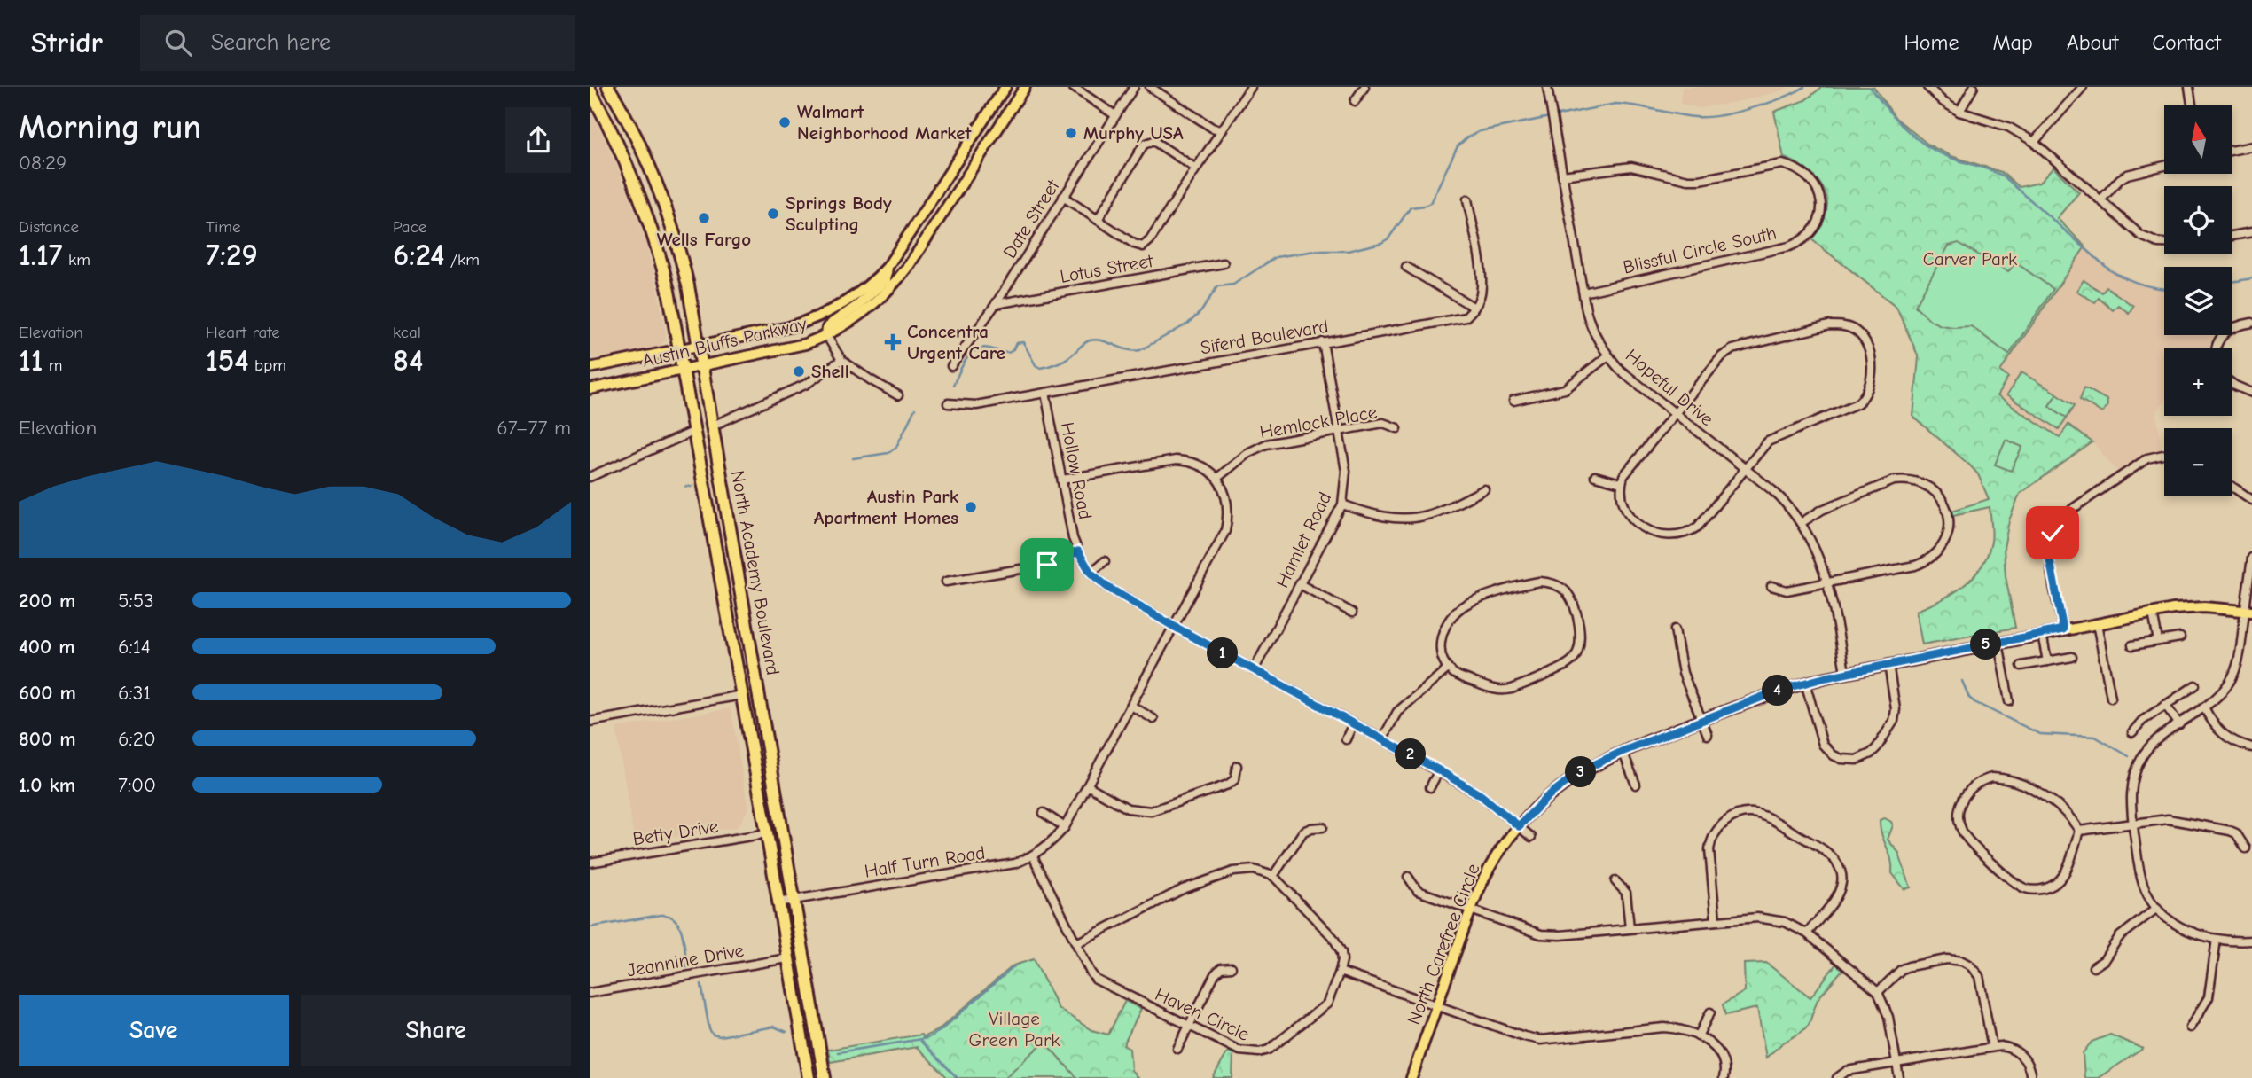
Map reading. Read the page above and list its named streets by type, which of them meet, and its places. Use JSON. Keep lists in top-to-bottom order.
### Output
{
  "streets": {
    "highway": ["North Academy Boulevard"],
    "main road": ["Austin Bluffs Parkway", "North Carefree Circle"],
    "street": [
      "Date Street",
      "Blissful Circle South",
      "Lotus Street",
      "Siferd Boulevard",
      "Hopeful Drive",
      "Hemlock Place",
      "Hollow Road",
      "Hamlet Road",
      "Betty Drive",
      "Half Turn Road",
      "Jeannine Drive",
      "Haven Circle"
    ]
  },
  "crossings": [
    ["Date Street", "Lotus Street"],
    ["Blissful Circle South", "Hopeful Drive"],
    ["Siferd Boulevard", "Hollow Road"],
    ["Siferd Boulevard", "Hamlet Road"],
    ["Austin Bluffs Parkway", "North Academy Boulevard"],
    ["Hopeful Drive", "North Carefree Circle"],
    ["Hemlock Place", "Hamlet Road"],
    ["Hemlock Place", "Half Turn Road"],
    ["Hollow Road", "Hamlet Road"],
    ["Hollow Road", "Half Turn Road"],
    ["Hollow Road", "North Carefree Circle"],
    ["North Academy Boulevard", "Betty Drive"],
    ["North Academy Boulevard", "Half Turn Road"],
    ["North Academy Boulevard", "Jeannine Drive"],
    ["Half Turn Road", "Haven Circle"]
  ],
  "parks": ["Carver Park", "Village Green Park"],
  "places": {
    "other": [
      "Walmart Neighborhood Market",
      "Murphy USA",
      "Springs Body Sculpting",
      "Wells Fargo",
      "Shell",
      "Austin Park Apartment Homes"
    ],
    "health": ["Concentra Urgent Care"]
  },
  "north": "top",
  "page": {
    "header": "Stridr",
    "search": "Search here",
    "nav": [
      "Home",
      "Map",
      "About",
      "Contact"
    ],
    "heading": ["Morning run", "08:29"],
    "map_buttons": ["+", "−"],
    "stats": [
      ["Distance", "1.17 km"],
      ["Time", "7:29"],
      ["Pace", "6:24 /km"],
      ["Elevation", "11 m"],
      ["Heart rate", "154 bpm"],
      ["kcal", "84"]
    ],
    "chart": ["Elevation", "67–77 m"],
    "list": [
      {
        "name": "200 m",
        "note": "5:53"
      },
      {
        "name": "400 m",
        "note": "6:14"
      },
      {
        "name": "600 m",
        "note": "6:31"
      },
      {
        "name": "800 m",
        "note": "6:20"
      },
      {
        "name": "1.0 km",
        "note": "7:00"
      }
    ],
    "pins": [
      "5",
      "1",
      "4",
      "2",
      "3"
    ],
    "buttons": ["Save", "Share"]
  }
}
